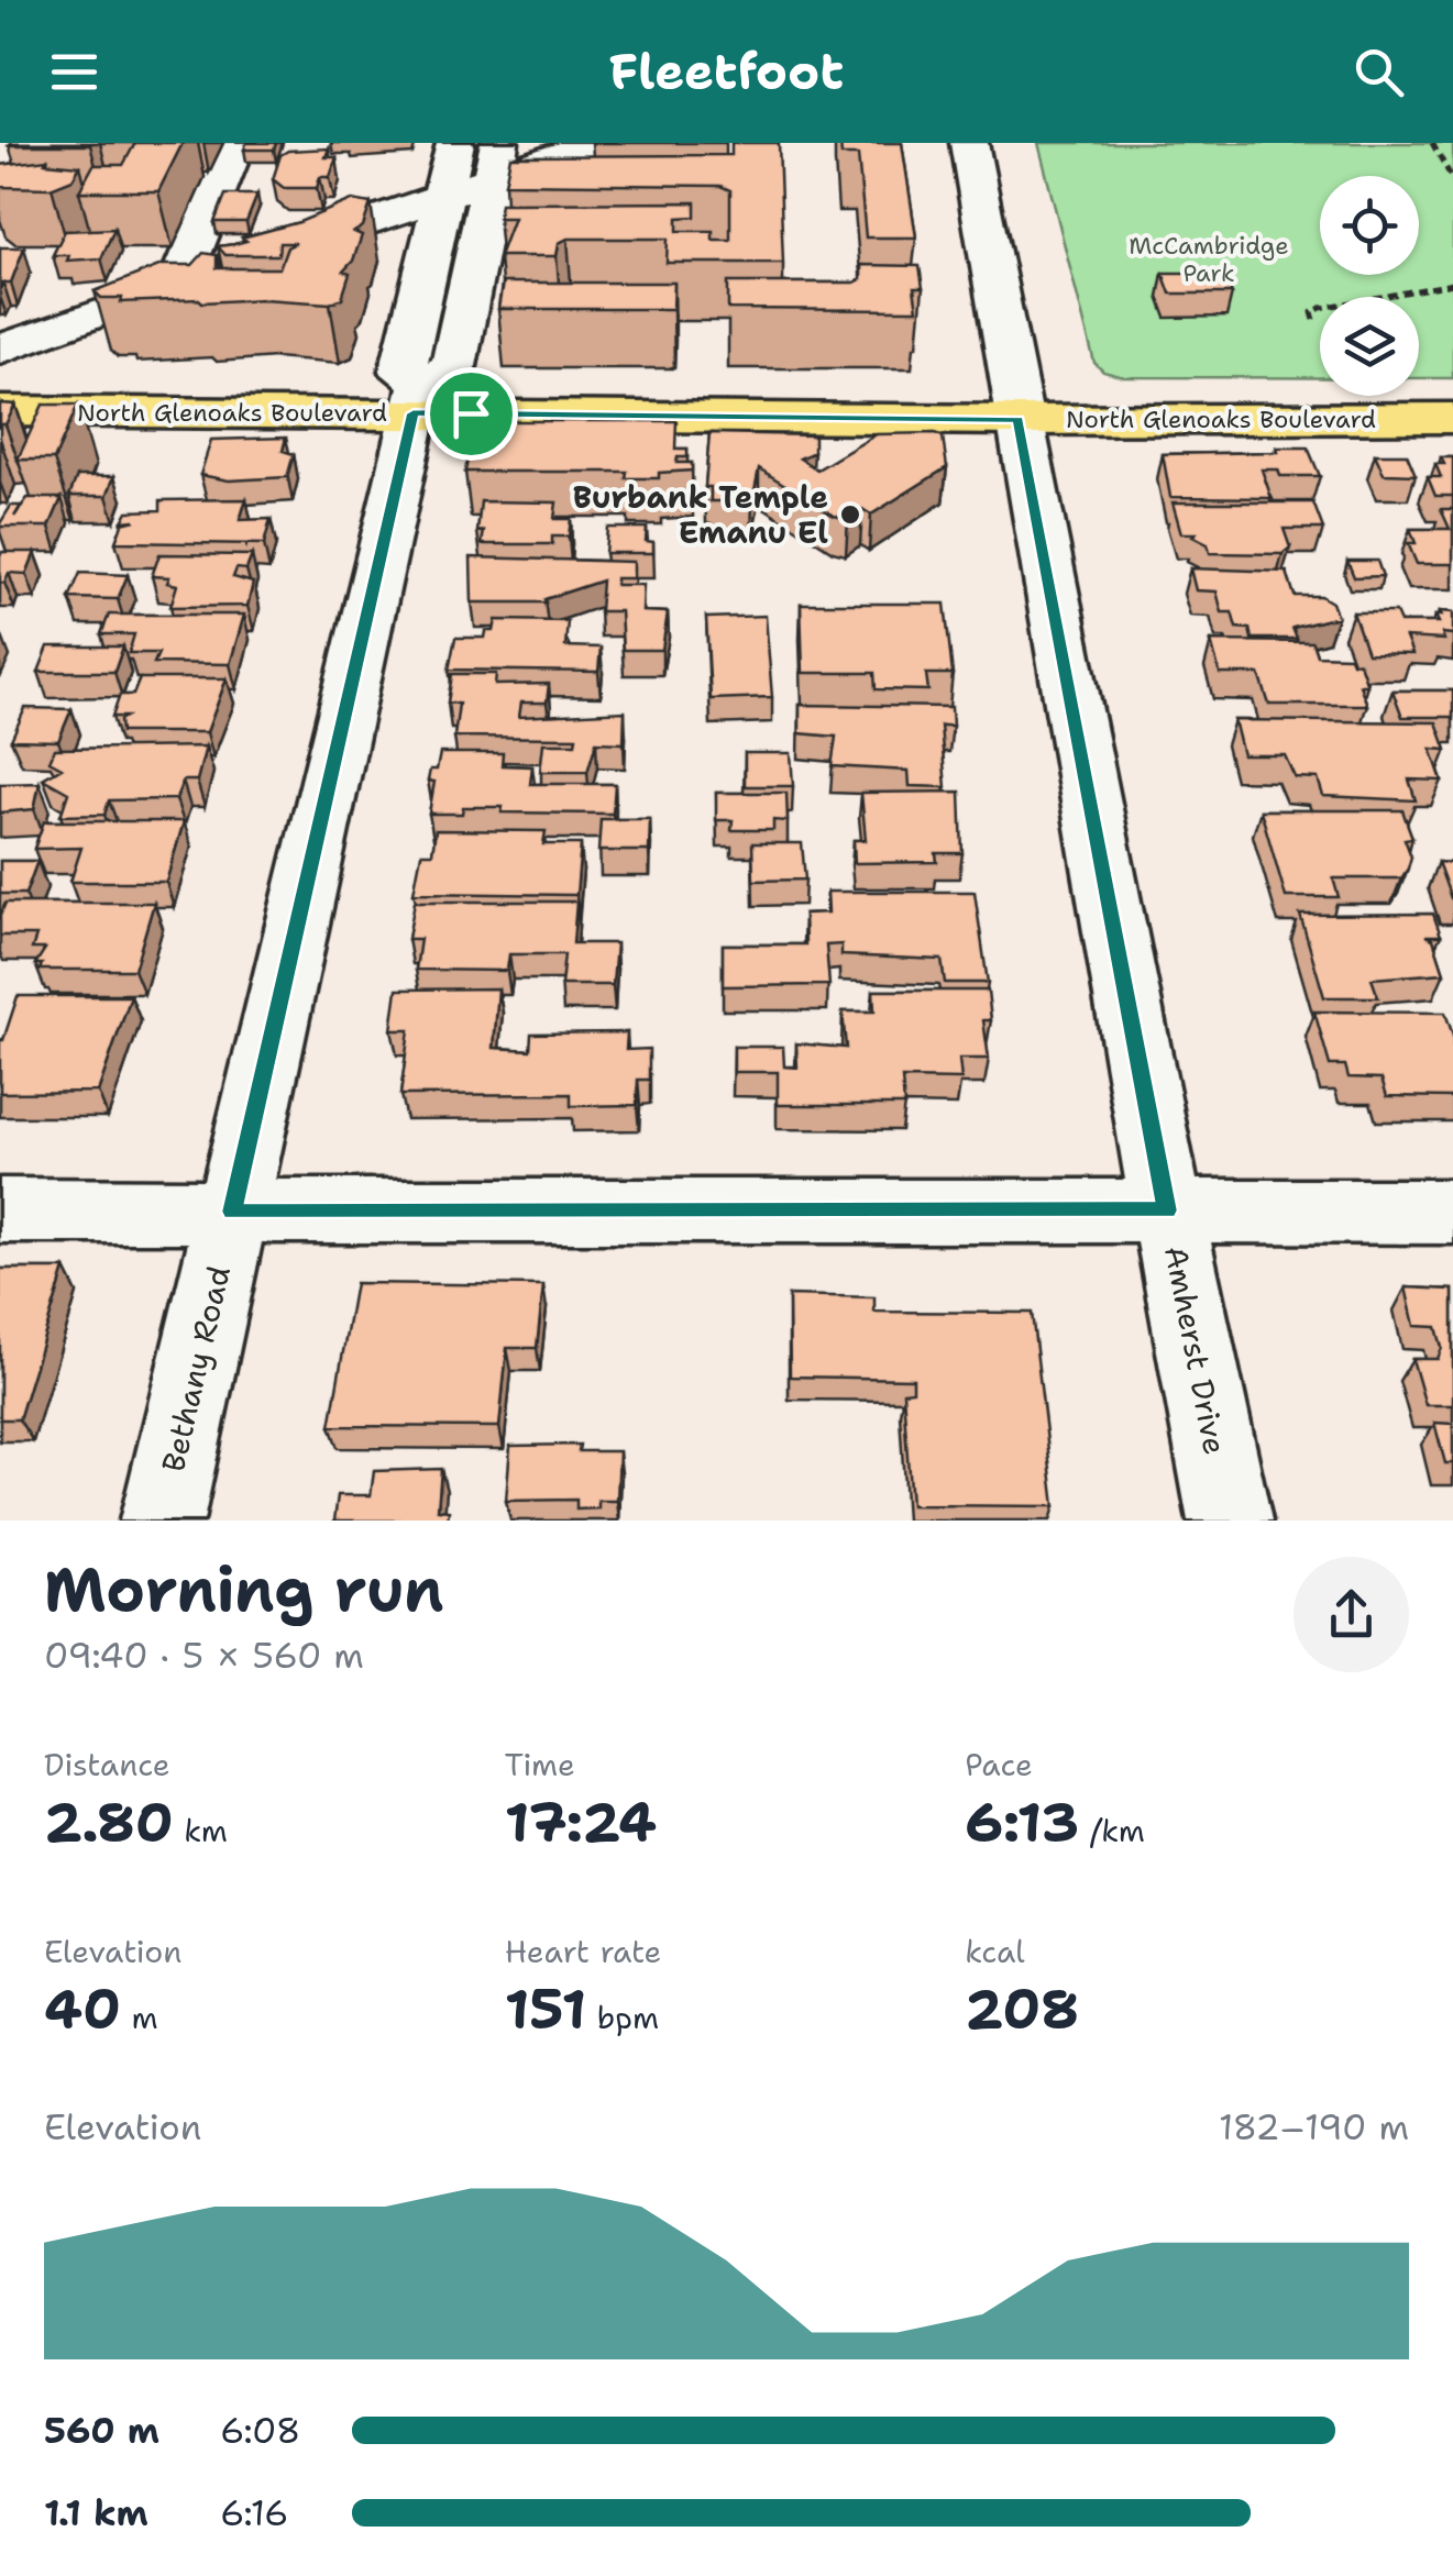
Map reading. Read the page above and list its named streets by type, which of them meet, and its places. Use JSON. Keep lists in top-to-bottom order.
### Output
{
  "streets": {
    "main road": ["North Glenoaks Boulevard"],
    "street": ["Amherst Drive", "Bethany Road"]
  },
  "crossings": [
    ["North Glenoaks Boulevard", "Amherst Drive"],
    ["North Glenoaks Boulevard", "Bethany Road"]
  ],
  "parks": ["McCambridge Park"],
  "places": ["Burbank Temple Emanu El"],
  "page": {
    "header": "Fleetfoot",
    "heading": ["Morning run", "09:40 · 5 × 560 m"],
    "stats": [
      ["Distance", "2.80 km"],
      ["Time", "17:24"],
      ["Pace", "6:13 /km"],
      ["Elevation", "40 m"],
      ["Heart rate", "151 bpm"],
      ["kcal", "208"]
    ],
    "chart": ["Elevation", "182–190 m"],
    "list": [
      {
        "name": "560 m",
        "note": "6:08"
      },
      {
        "name": "1.1 km",
        "note": "6:16"
      }
    ]
  }
}
